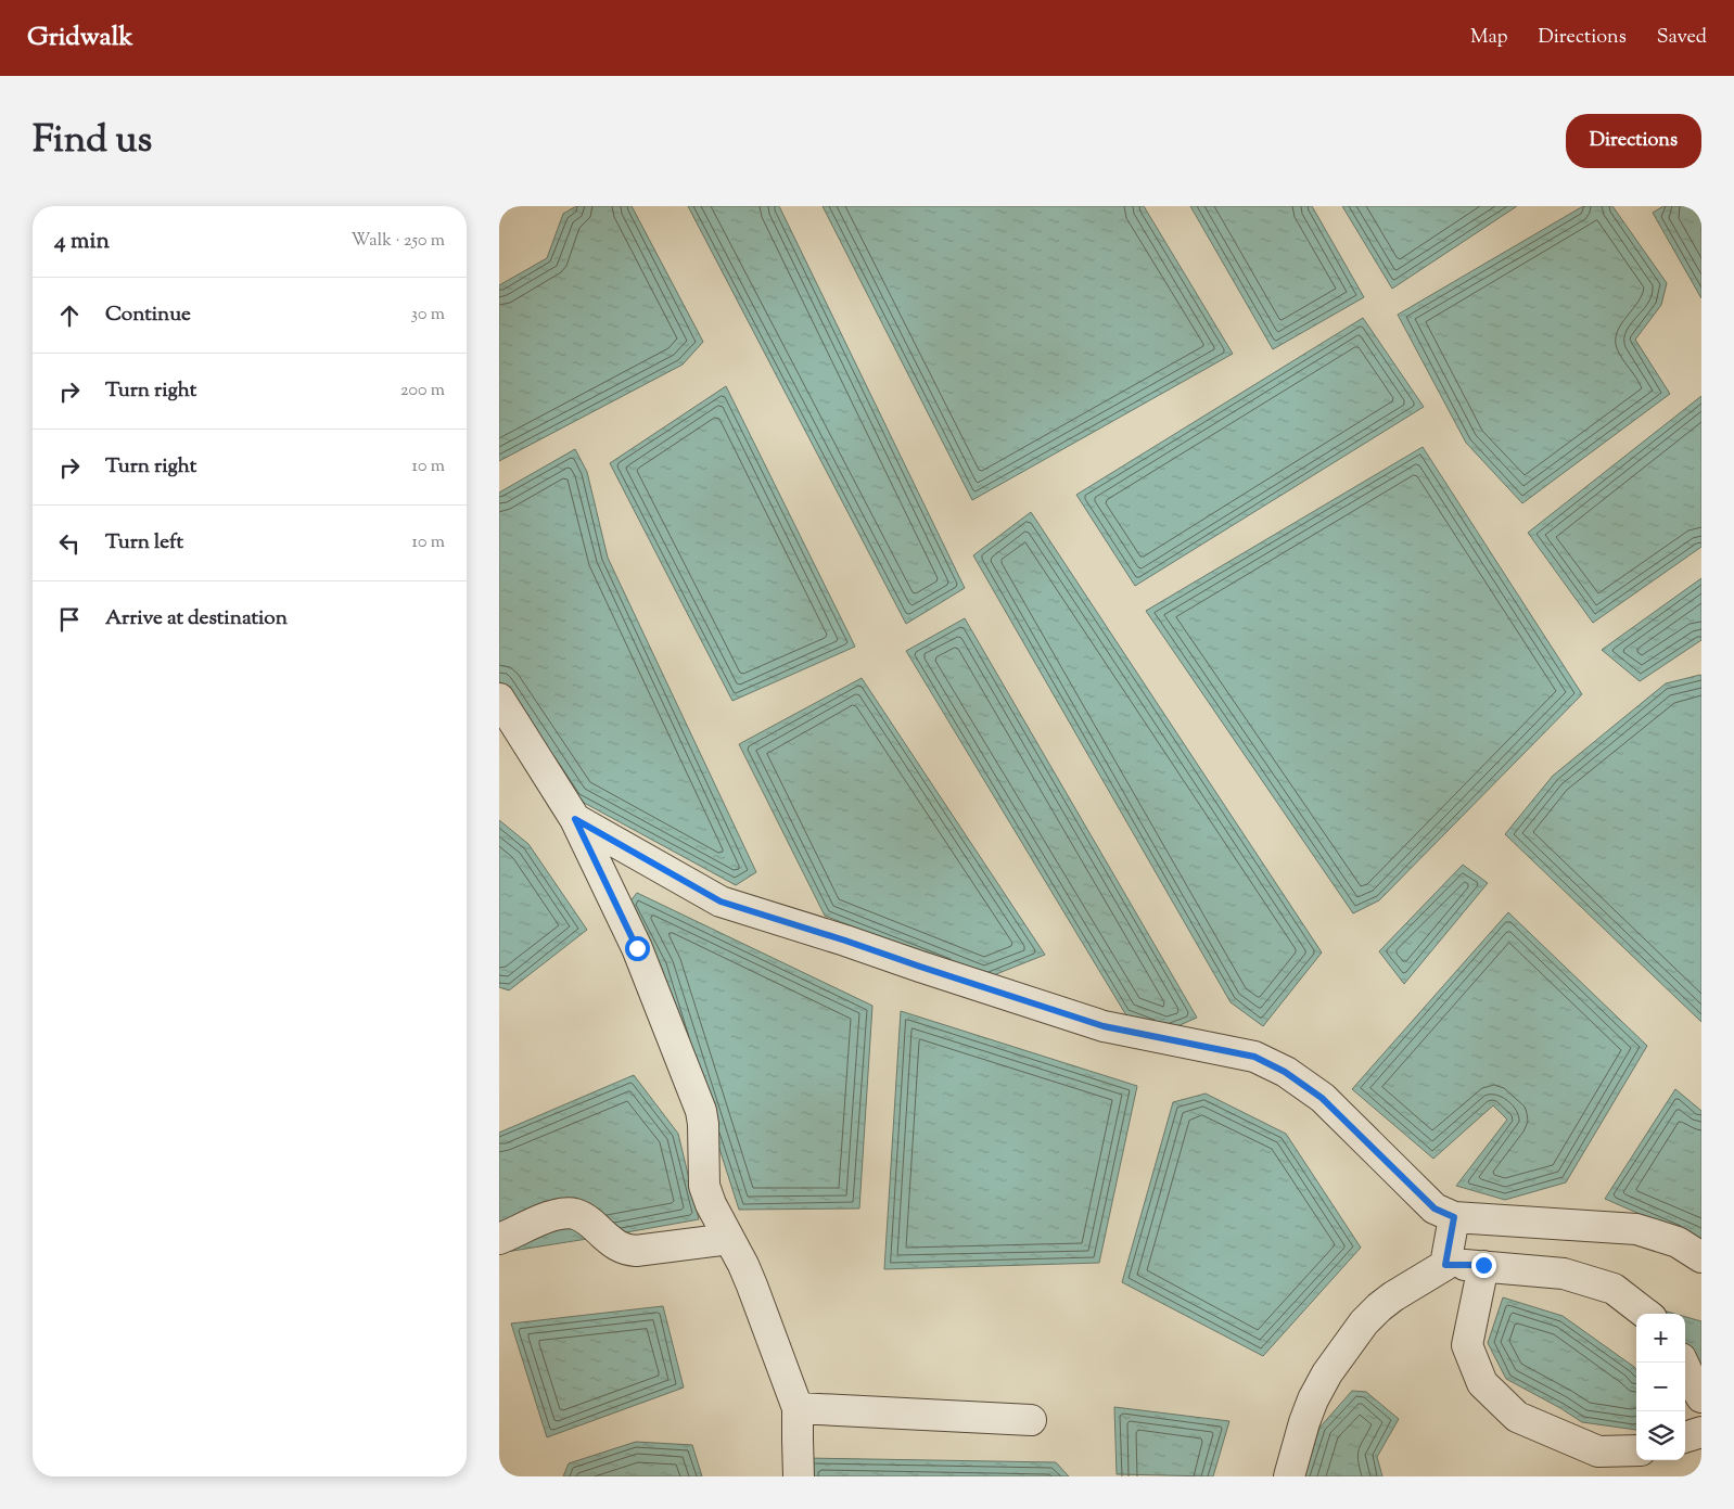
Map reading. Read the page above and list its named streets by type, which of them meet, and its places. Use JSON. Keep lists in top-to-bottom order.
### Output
{
  "page": {
    "header": "Gridwalk",
    "nav": ["Map", "Directions", "Saved"],
    "title": "Find us",
    "buttons": "Directions",
    "heading": ["4 min", "Walk · 250 m"],
    "list": [
      ["Continue", "30 m"],
      ["Turn right", "200 m"],
      ["Turn right", "10 m"],
      ["Turn left", "10 m"],
      "Arrive at destination"
    ],
    "map_buttons": ["+", "−"]
  }
}
